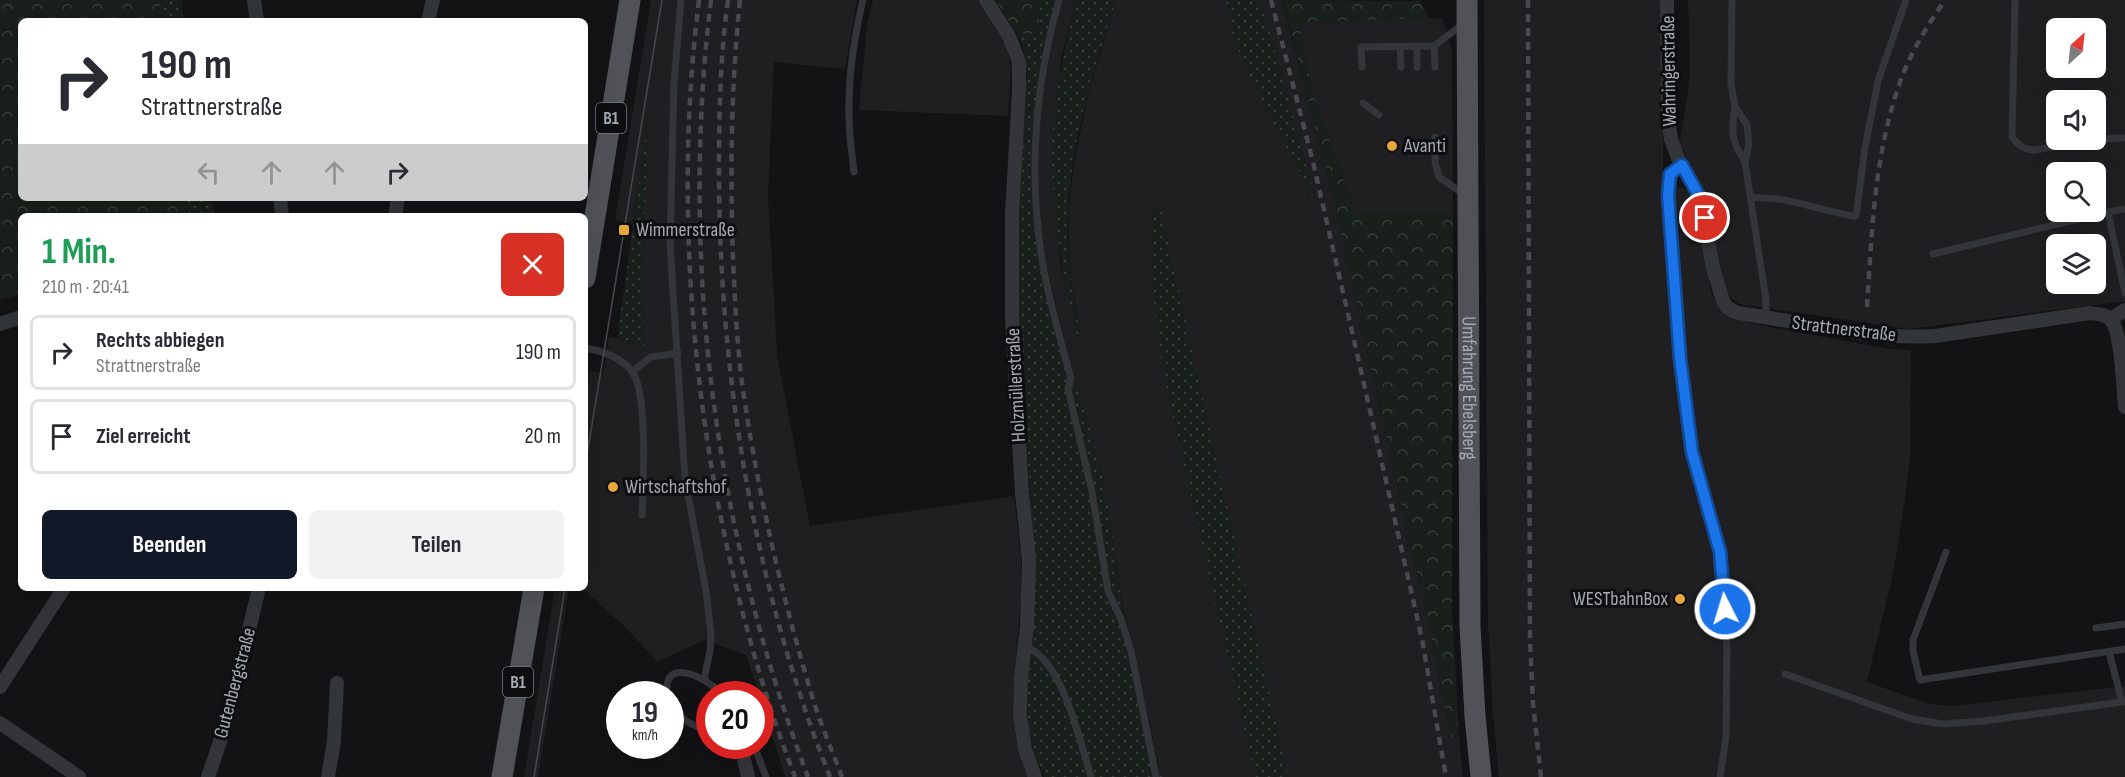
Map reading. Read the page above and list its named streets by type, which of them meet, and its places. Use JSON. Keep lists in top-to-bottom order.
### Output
{
  "streets": {
    "main road": ["B1", "Umfahrung Ebelsberg"],
    "street": [
      "Wahringerstraße",
      "Strattnerstraße",
      "Holzmüllerstraße",
      "Gutenbergstraße"
    ]
  },
  "crossings": [
    ["Wahringerstraße", "Strattnerstraße"]
  ],
  "places": {
    "other": ["Avanti", "Wirtschaftshof", "WESTbahnBox"],
    "transit": ["Wimmerstraße"]
  },
  "north": "top right",
  "page": {
    "turn": ["190 m", "Strattnerstraße"],
    "heading": ["1 Min.", "210 m · 20:41"],
    "list": [
      {
        "name": "Rechts abbiegen",
        "note": "Strattnerstraße",
        "value": "190 m"
      },
      {
        "name": "Ziel erreicht",
        "value": "20 m"
      }
    ],
    "buttons": ["Beenden", "Teilen"],
    "speed": "19 km/h",
    "limit": "20"
  }
}
